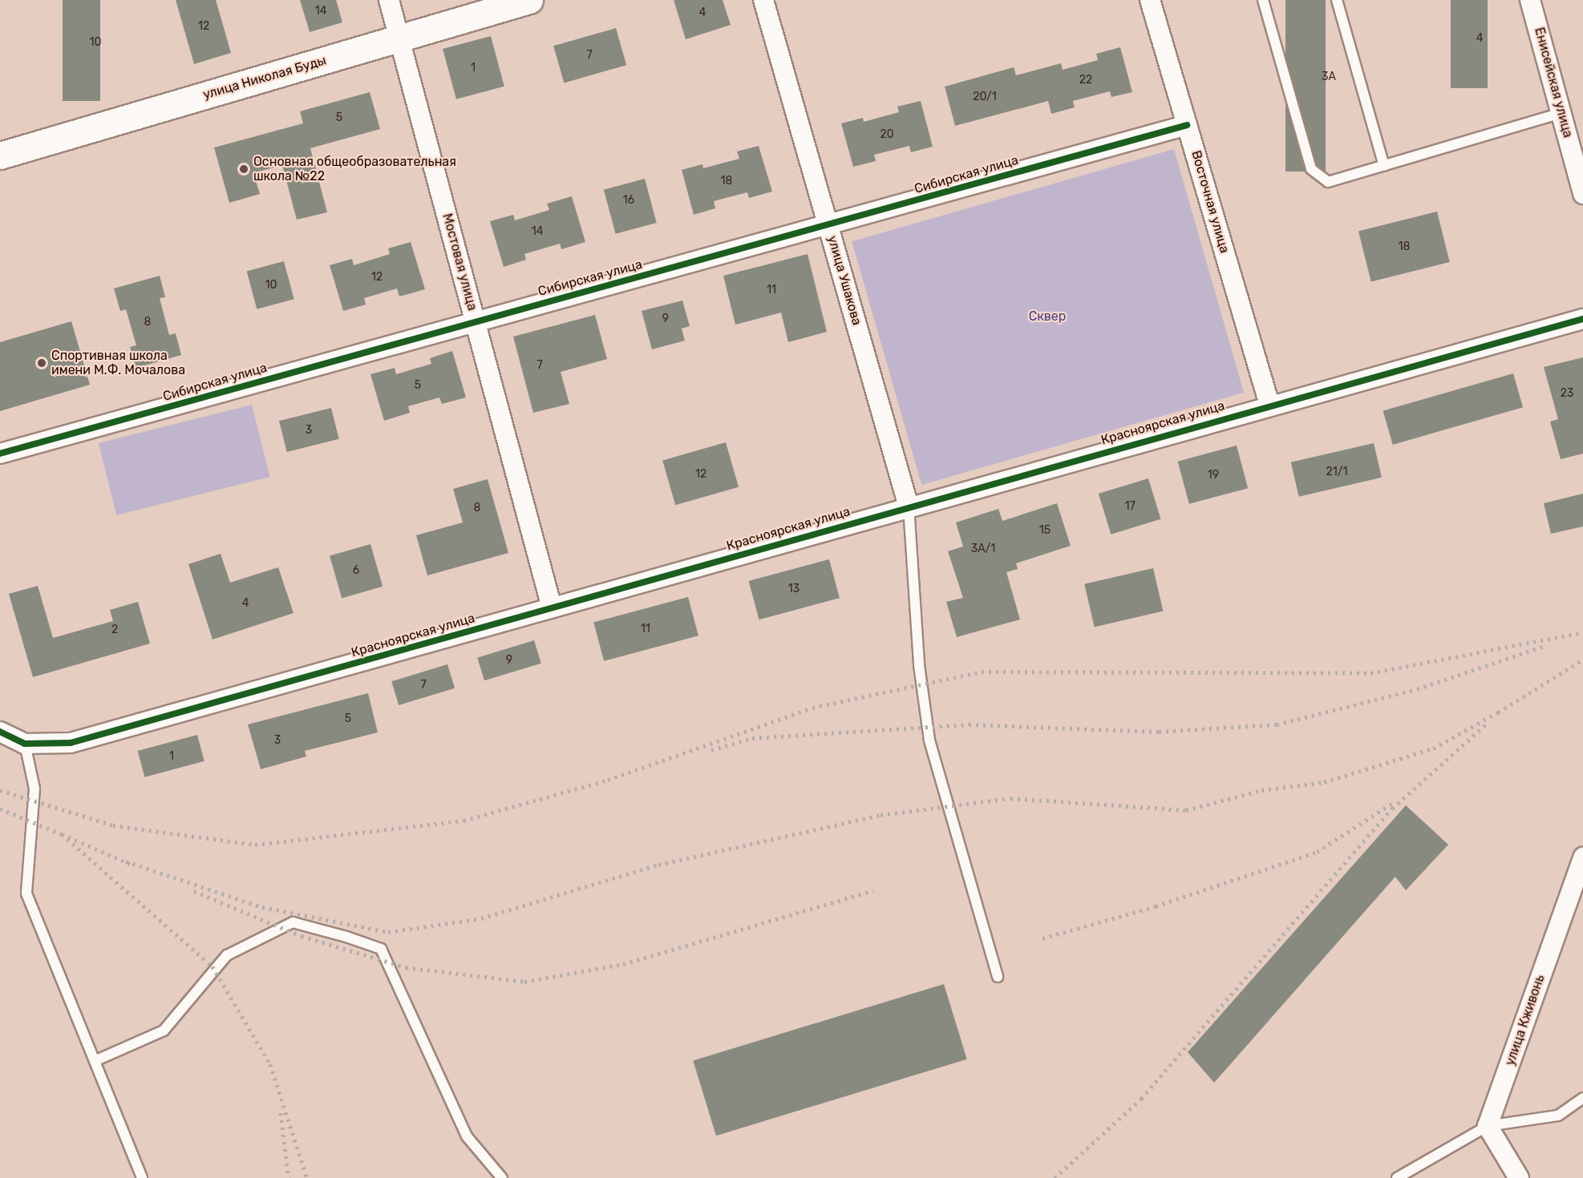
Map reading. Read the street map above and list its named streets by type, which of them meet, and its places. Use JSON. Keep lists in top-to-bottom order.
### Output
{
  "streets": {
    "street": [
      "улица Николая Буды",
      "Енисейская улица",
      "Сибирская улица",
      "Восточная улица",
      "Мостовая улица",
      "улица Ушакова",
      "Красноярская улица",
      "улица Кживонь"
    ]
  },
  "crossings": [
    ["улица Николая Буды", "Мостовая улица"],
    ["Сибирская улица", "Восточная улица"],
    ["Сибирская улица", "Мостовая улица"],
    ["Сибирская улица", "улица Ушакова"],
    ["Восточная улица", "Красноярская улица"],
    ["Мостовая улица", "Красноярская улица"],
    ["улица Ушакова", "Красноярская улица"]
  ],
  "parks": ["Сквер"],
  "places": ["Основная общеобразовательная школа №22", "Спортивная школа имени М.Ф. Мочалова"],
  "house_numbers": [
    "14",
    "4",
    "12",
    "4",
    "10",
    "7",
    "1",
    "3А",
    "22",
    "20/1",
    "5",
    "20",
    "18",
    "16",
    "14",
    "18",
    "12",
    "10",
    "11",
    "9",
    "8",
    "7",
    "5",
    "23",
    "3",
    "21/1",
    "12",
    "19",
    "17",
    "8",
    "15",
    "3А/1",
    "6",
    "13",
    "4",
    "11",
    "2",
    "9",
    "7",
    "5",
    "3",
    "1"
  ]
}
